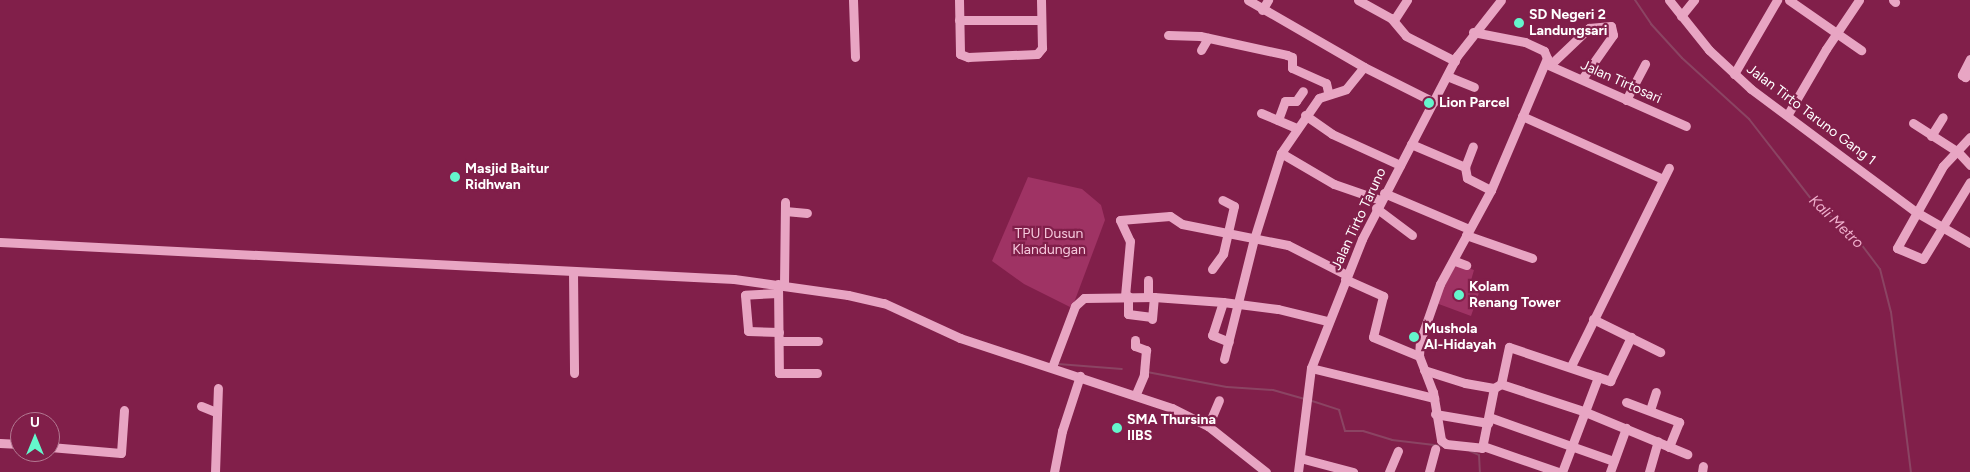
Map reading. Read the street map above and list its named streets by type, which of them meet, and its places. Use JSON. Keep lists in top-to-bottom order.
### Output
{
  "streets": {
    "street": ["Jalan Tirtosari", "Jalan Tirto Taruno Gang 1", "Jalan Tirto Taruno"]
  },
  "water": ["Kali Metro"],
  "parks": ["TPU Dusun Klandungan"],
  "places": [
    "SD Negeri 2 Landungsari",
    "Lion Parcel",
    "Masjid Baitur Ridhwan",
    "Kolam Renang Tower",
    "Mushola Al-Hidayah",
    "SMA Thursina IIBS"
  ],
  "north": "top"
}
